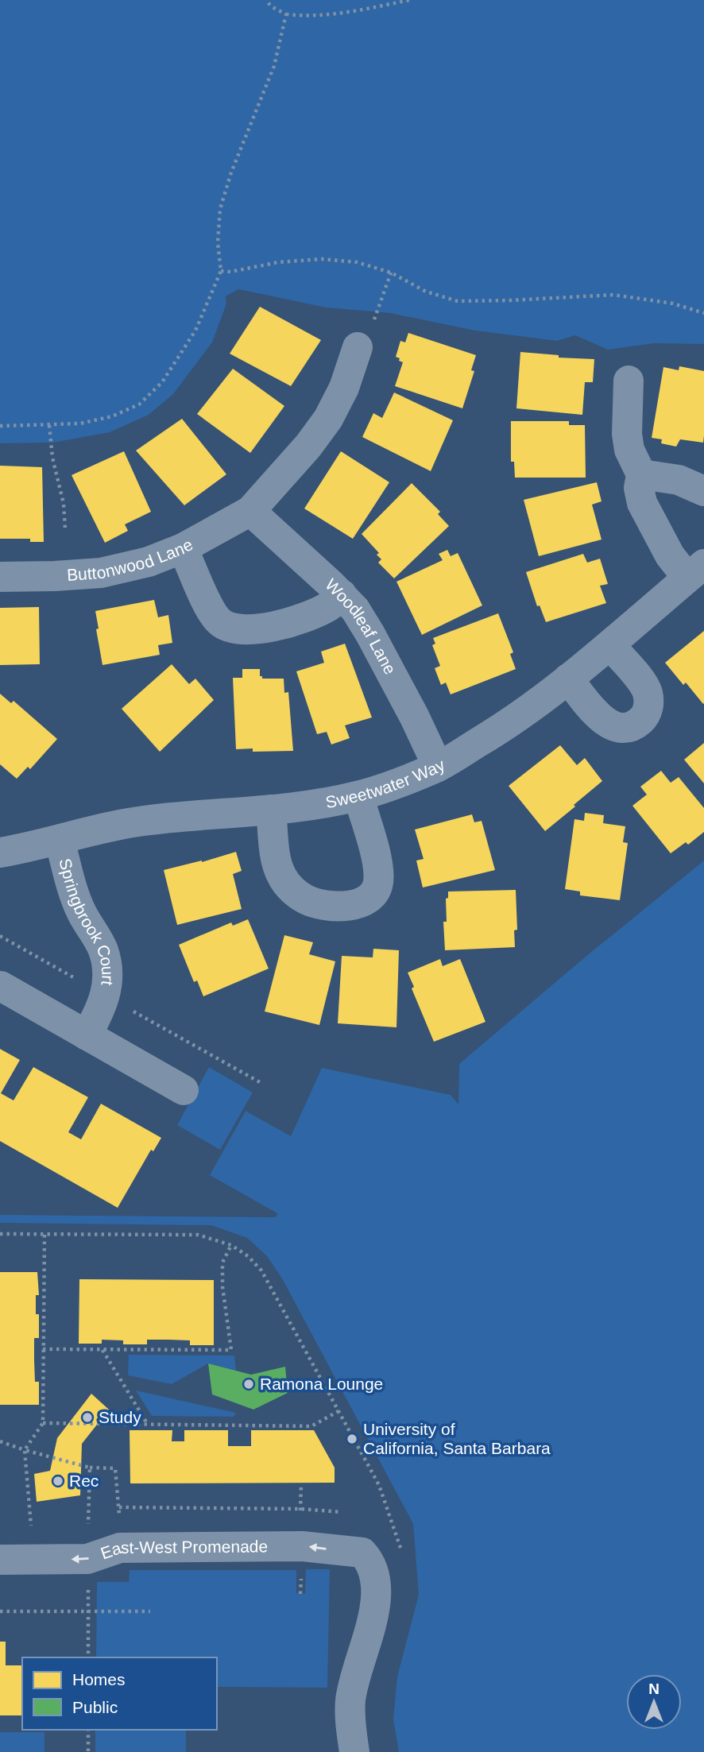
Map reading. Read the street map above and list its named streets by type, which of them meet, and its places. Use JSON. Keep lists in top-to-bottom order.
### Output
{
  "streets": {
    "street": [
      "Buttonwood Lane",
      "Woodleaf Lane",
      "Sweetwater Way",
      "Springbrook Court",
      "East-West Promenade"
    ]
  },
  "crossings": [
    ["Buttonwood Lane", "Woodleaf Lane"],
    ["Woodleaf Lane", "Sweetwater Way"],
    ["Sweetwater Way", "Springbrook Court"]
  ],
  "places": [
    "Ramona Lounge",
    "Study",
    "University of California, Santa Barbara",
    "Rec"
  ],
  "legend": ["Homes", "Public"],
  "north": "top"
}
